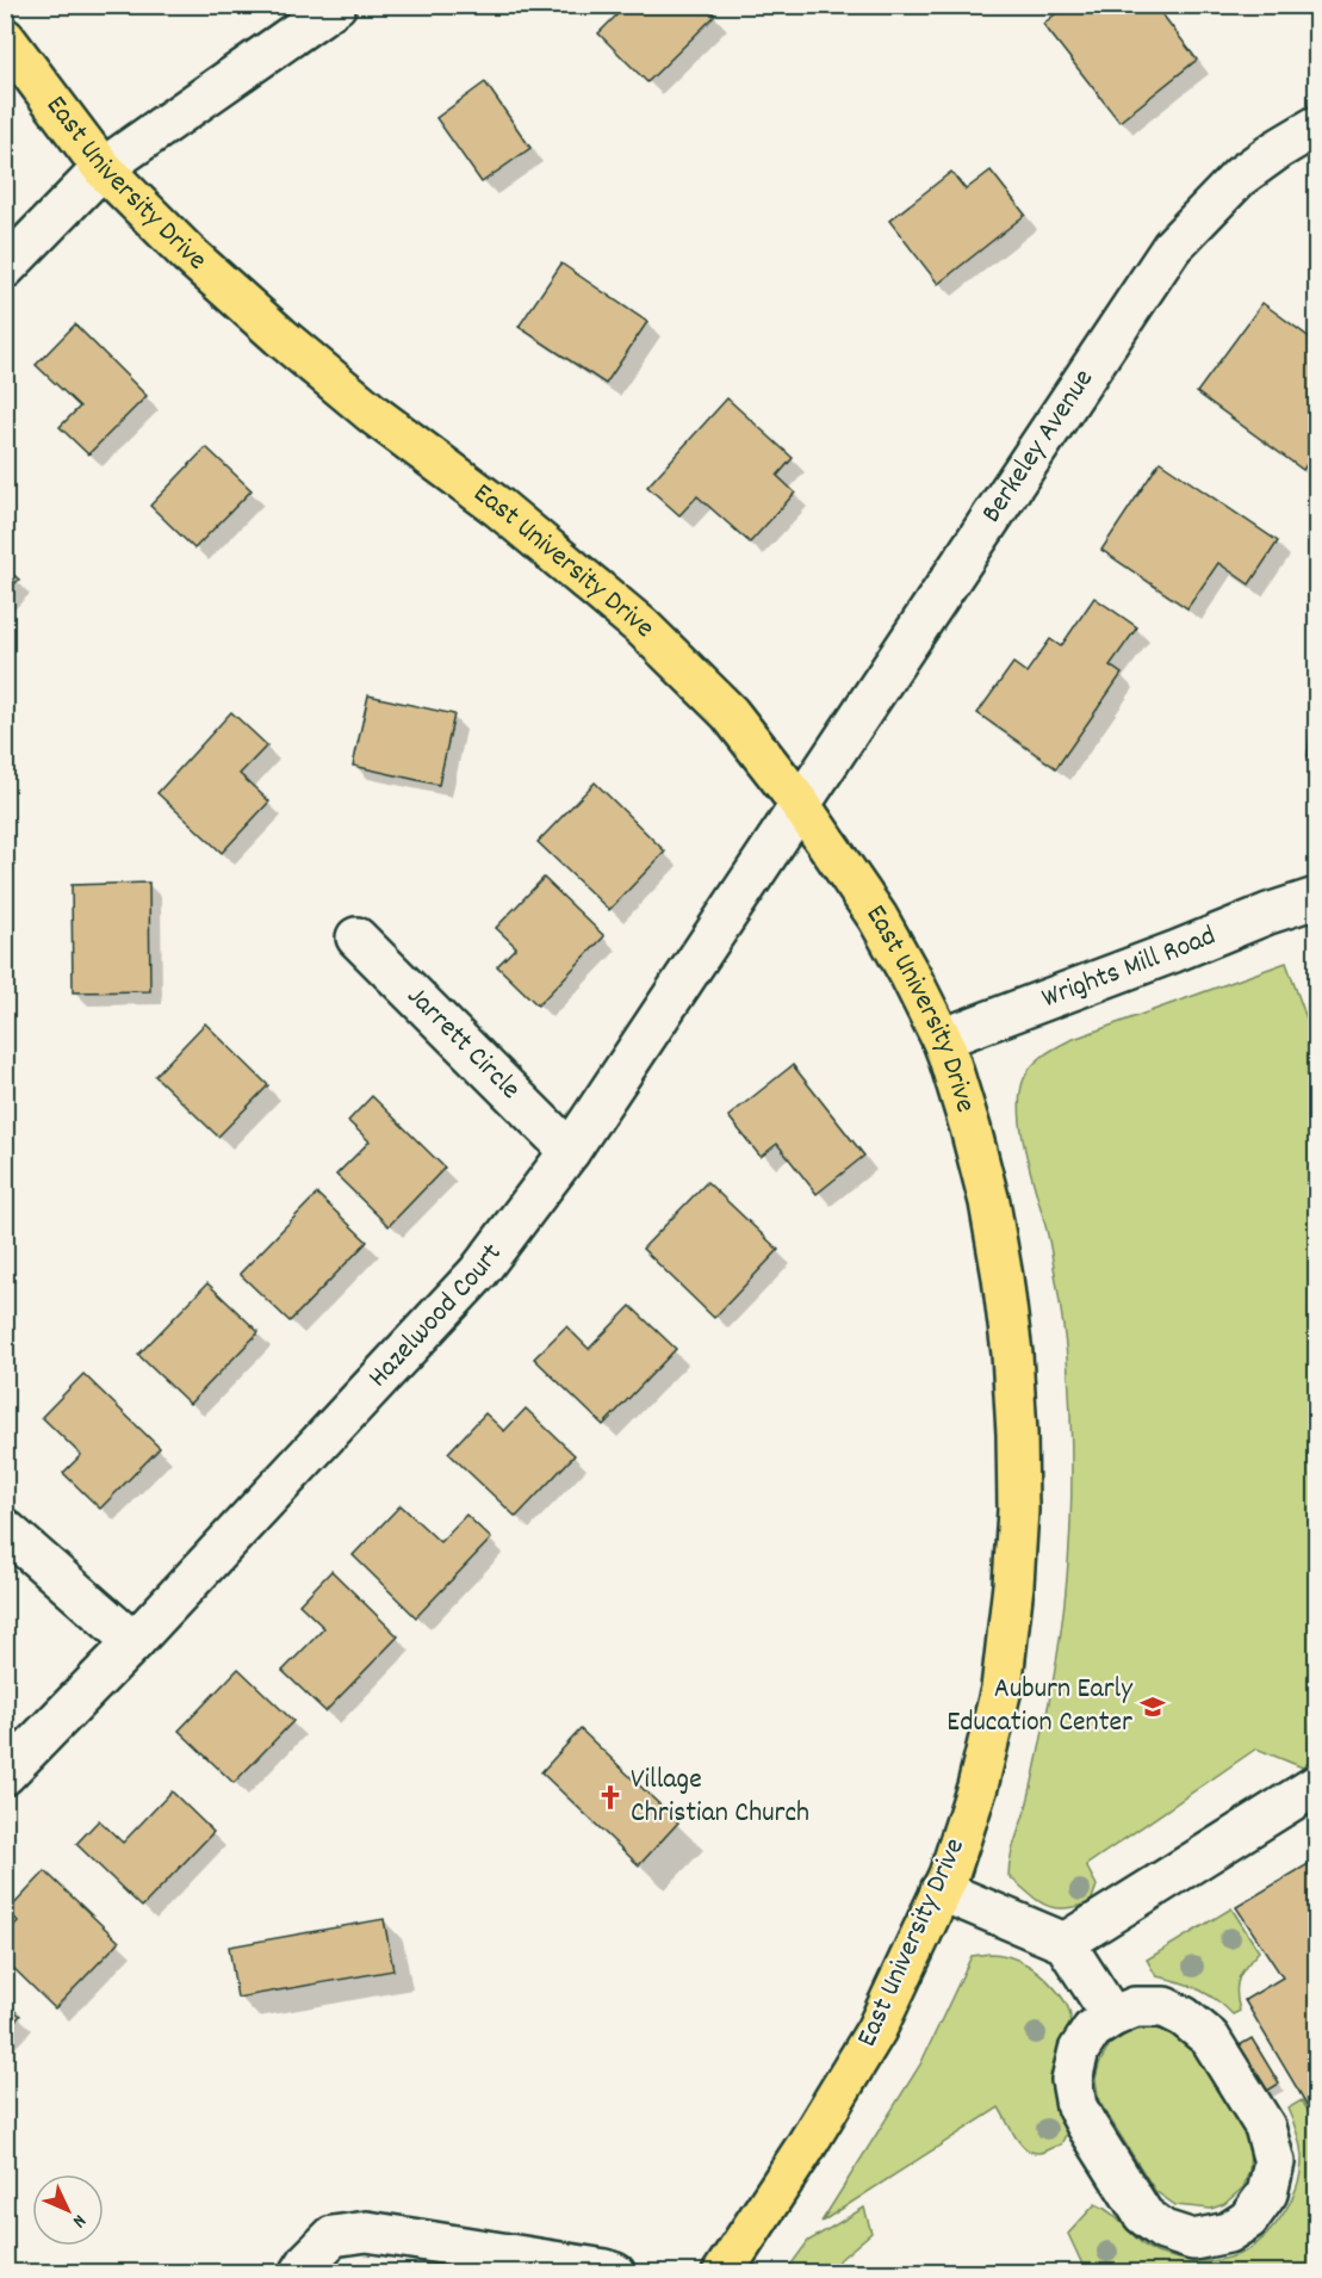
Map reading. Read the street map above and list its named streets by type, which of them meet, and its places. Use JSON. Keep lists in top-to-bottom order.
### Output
{
  "streets": {
    "main road": ["East University Drive"],
    "street": [
      "Berkeley Avenue",
      "Wrights Mill Road",
      "Jarrett Circle",
      "Hazelwood Court"
    ]
  },
  "crossings": [
    ["East University Drive", "Berkeley Avenue"],
    ["East University Drive", "Wrights Mill Road"],
    ["East University Drive", "Hazelwood Court"],
    ["Berkeley Avenue", "Hazelwood Court"],
    ["Jarrett Circle", "Hazelwood Court"]
  ],
  "places": {
    "school or university": ["Auburn Early Education Center"],
    "church": ["Village Christian Church"]
  },
  "north": "bottom right"
}
